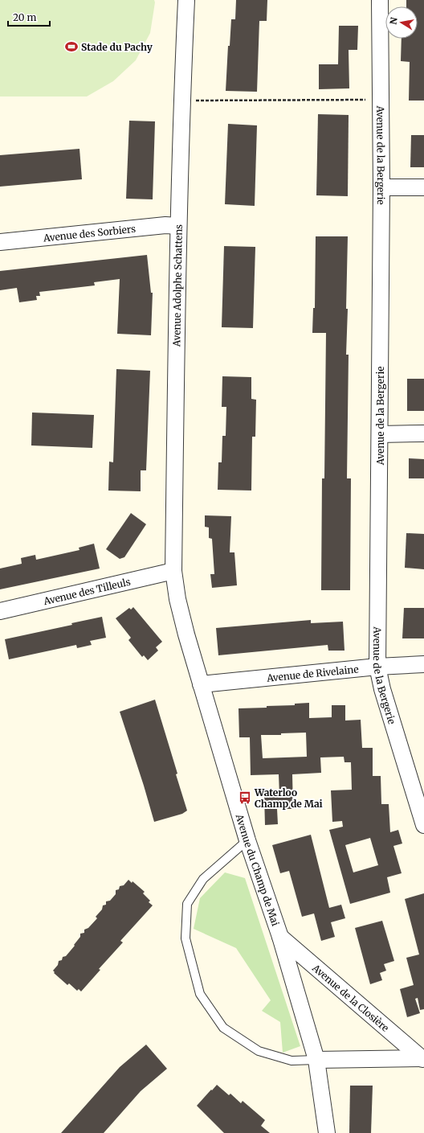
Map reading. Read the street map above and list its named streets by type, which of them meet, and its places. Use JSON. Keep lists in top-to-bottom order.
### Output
{
  "streets": {
    "street": [
      "Avenue de la Bergerie",
      "Avenue des Sorbiers",
      "Avenue Adolphe Schattens",
      "Avenue des Tilleuls",
      "Avenue de Rivelaine",
      "Avenue du Champ de Mai",
      "Avenue de la Closière"
    ]
  },
  "crossings": [
    ["Avenue de la Bergerie", "Avenue de Rivelaine"],
    ["Avenue des Sorbiers", "Avenue Adolphe Schattens"],
    ["Avenue Adolphe Schattens", "Avenue des Tilleuls"],
    ["Avenue Adolphe Schattens", "Avenue du Champ de Mai"],
    ["Avenue des Tilleuls", "Avenue du Champ de Mai"],
    ["Avenue de Rivelaine", "Avenue du Champ de Mai"],
    ["Avenue du Champ de Mai", "Avenue de la Closière"]
  ],
  "places": {
    "sports": ["Stade du Pachy"],
    "bus stop": ["Waterloo Champ de Mai"]
  },
  "scale_bar": "20 m",
  "north": "left"
}
